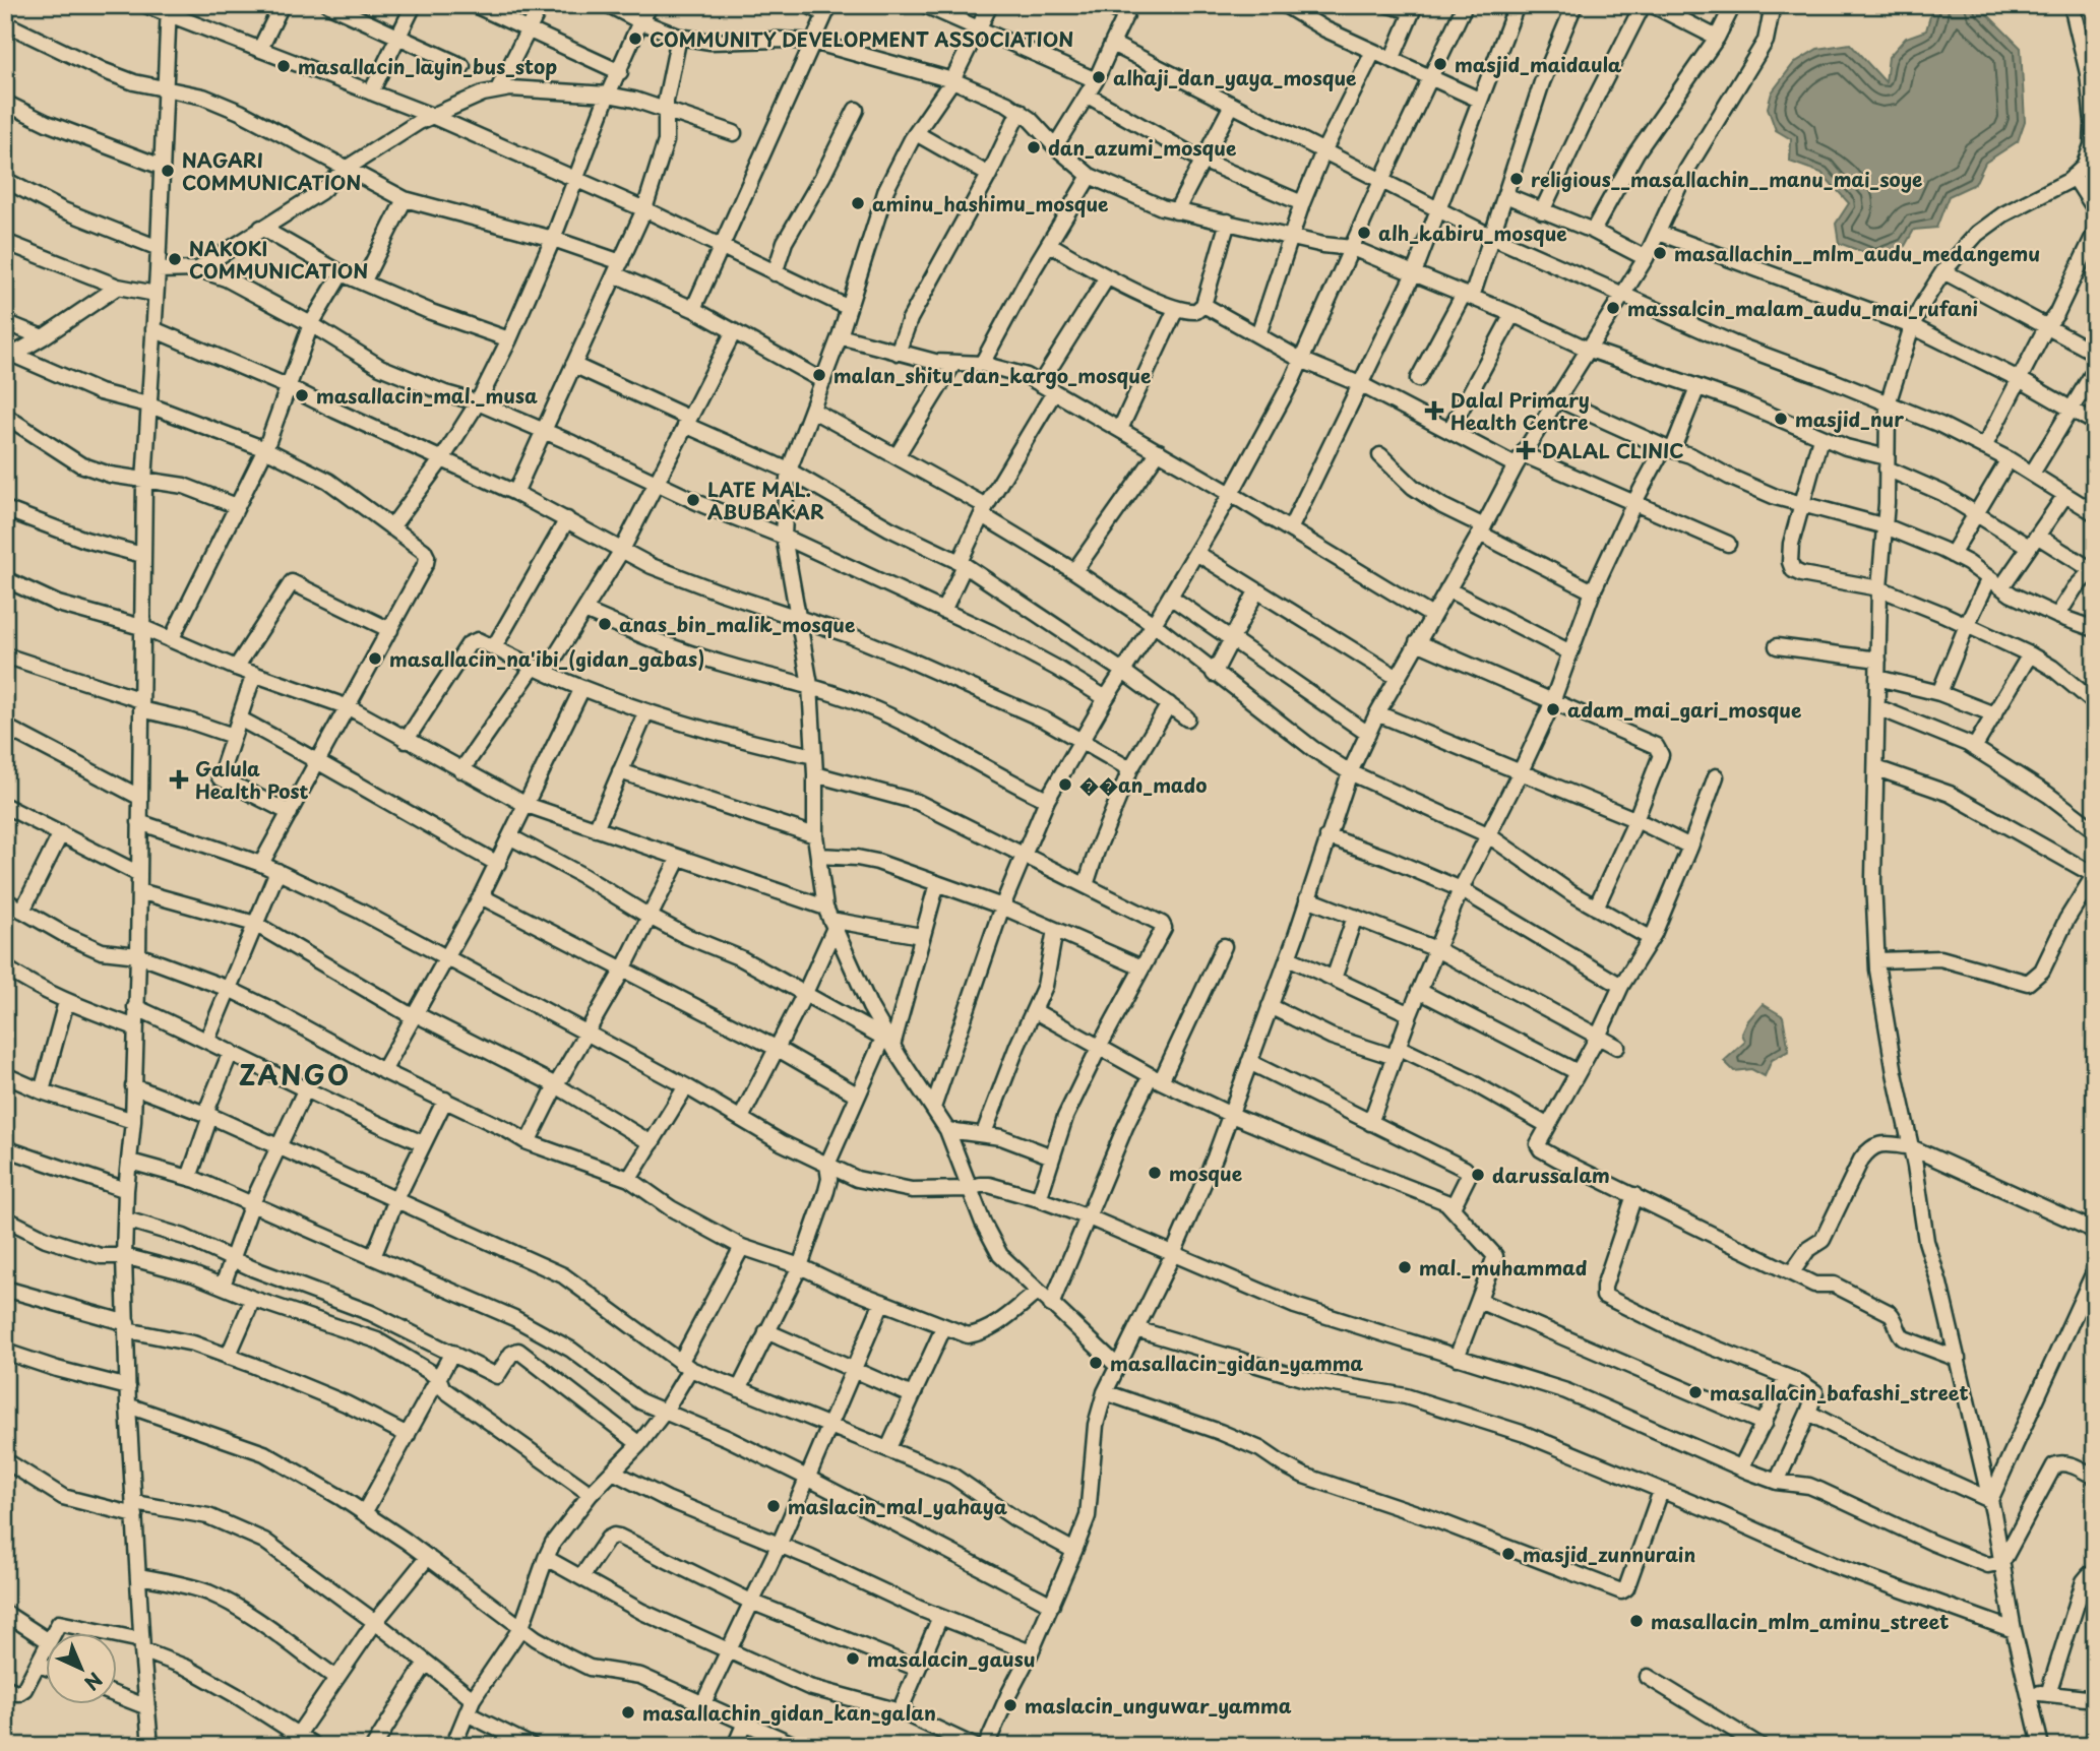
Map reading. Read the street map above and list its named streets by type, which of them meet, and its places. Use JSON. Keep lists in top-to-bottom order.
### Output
{
  "districts": ["ZANGO"],
  "places": {
    "other": [
      "COMMUNITY DEVELOPMENT ASSOCIATION",
      "masjid_maidaula",
      "masallacin_layin_bus_stop",
      "alhaji_dan_yaya_mosque",
      "dan_azumi_mosque",
      "NAGARI COMMUNICATION",
      "religious__masallachin__manu_mai_soye",
      "aminu_hashimu_mosque",
      "alh_kabiru_mosque",
      "masallachin__mlm_audu_medangemu",
      "NAKOKI COMMUNICATION",
      "massalcin_malam_audu_mai_rufani",
      "malan_shitu_dan_kargo_mosque",
      "masallacin_mal._musa",
      "masjid_nur",
      "LATE MAL. ABUBAKAR",
      "anas_bin_malik_mosque",
      "masallacin_na'ibi_(gidan_gabas)",
      "adam_mai_gari_mosque",
      "��an_mado",
      "mosque",
      "darussalam",
      "mal._muhammad",
      "masallacin_gidan_yamma",
      "masallacin_bafashi_street",
      "maslacin_mal_yahaya",
      "masjid_zunnurain",
      "masallacin_mlm_aminu_street",
      "masalacin_gausu",
      "maslacin_unguwar_yamma",
      "masallachin_gidan_kan_galan"
    ],
    "health": ["Dalal Primary Health Centre", "DALAL CLINIC", "Galula Health Post"]
  },
  "north": "bottom right"
}
